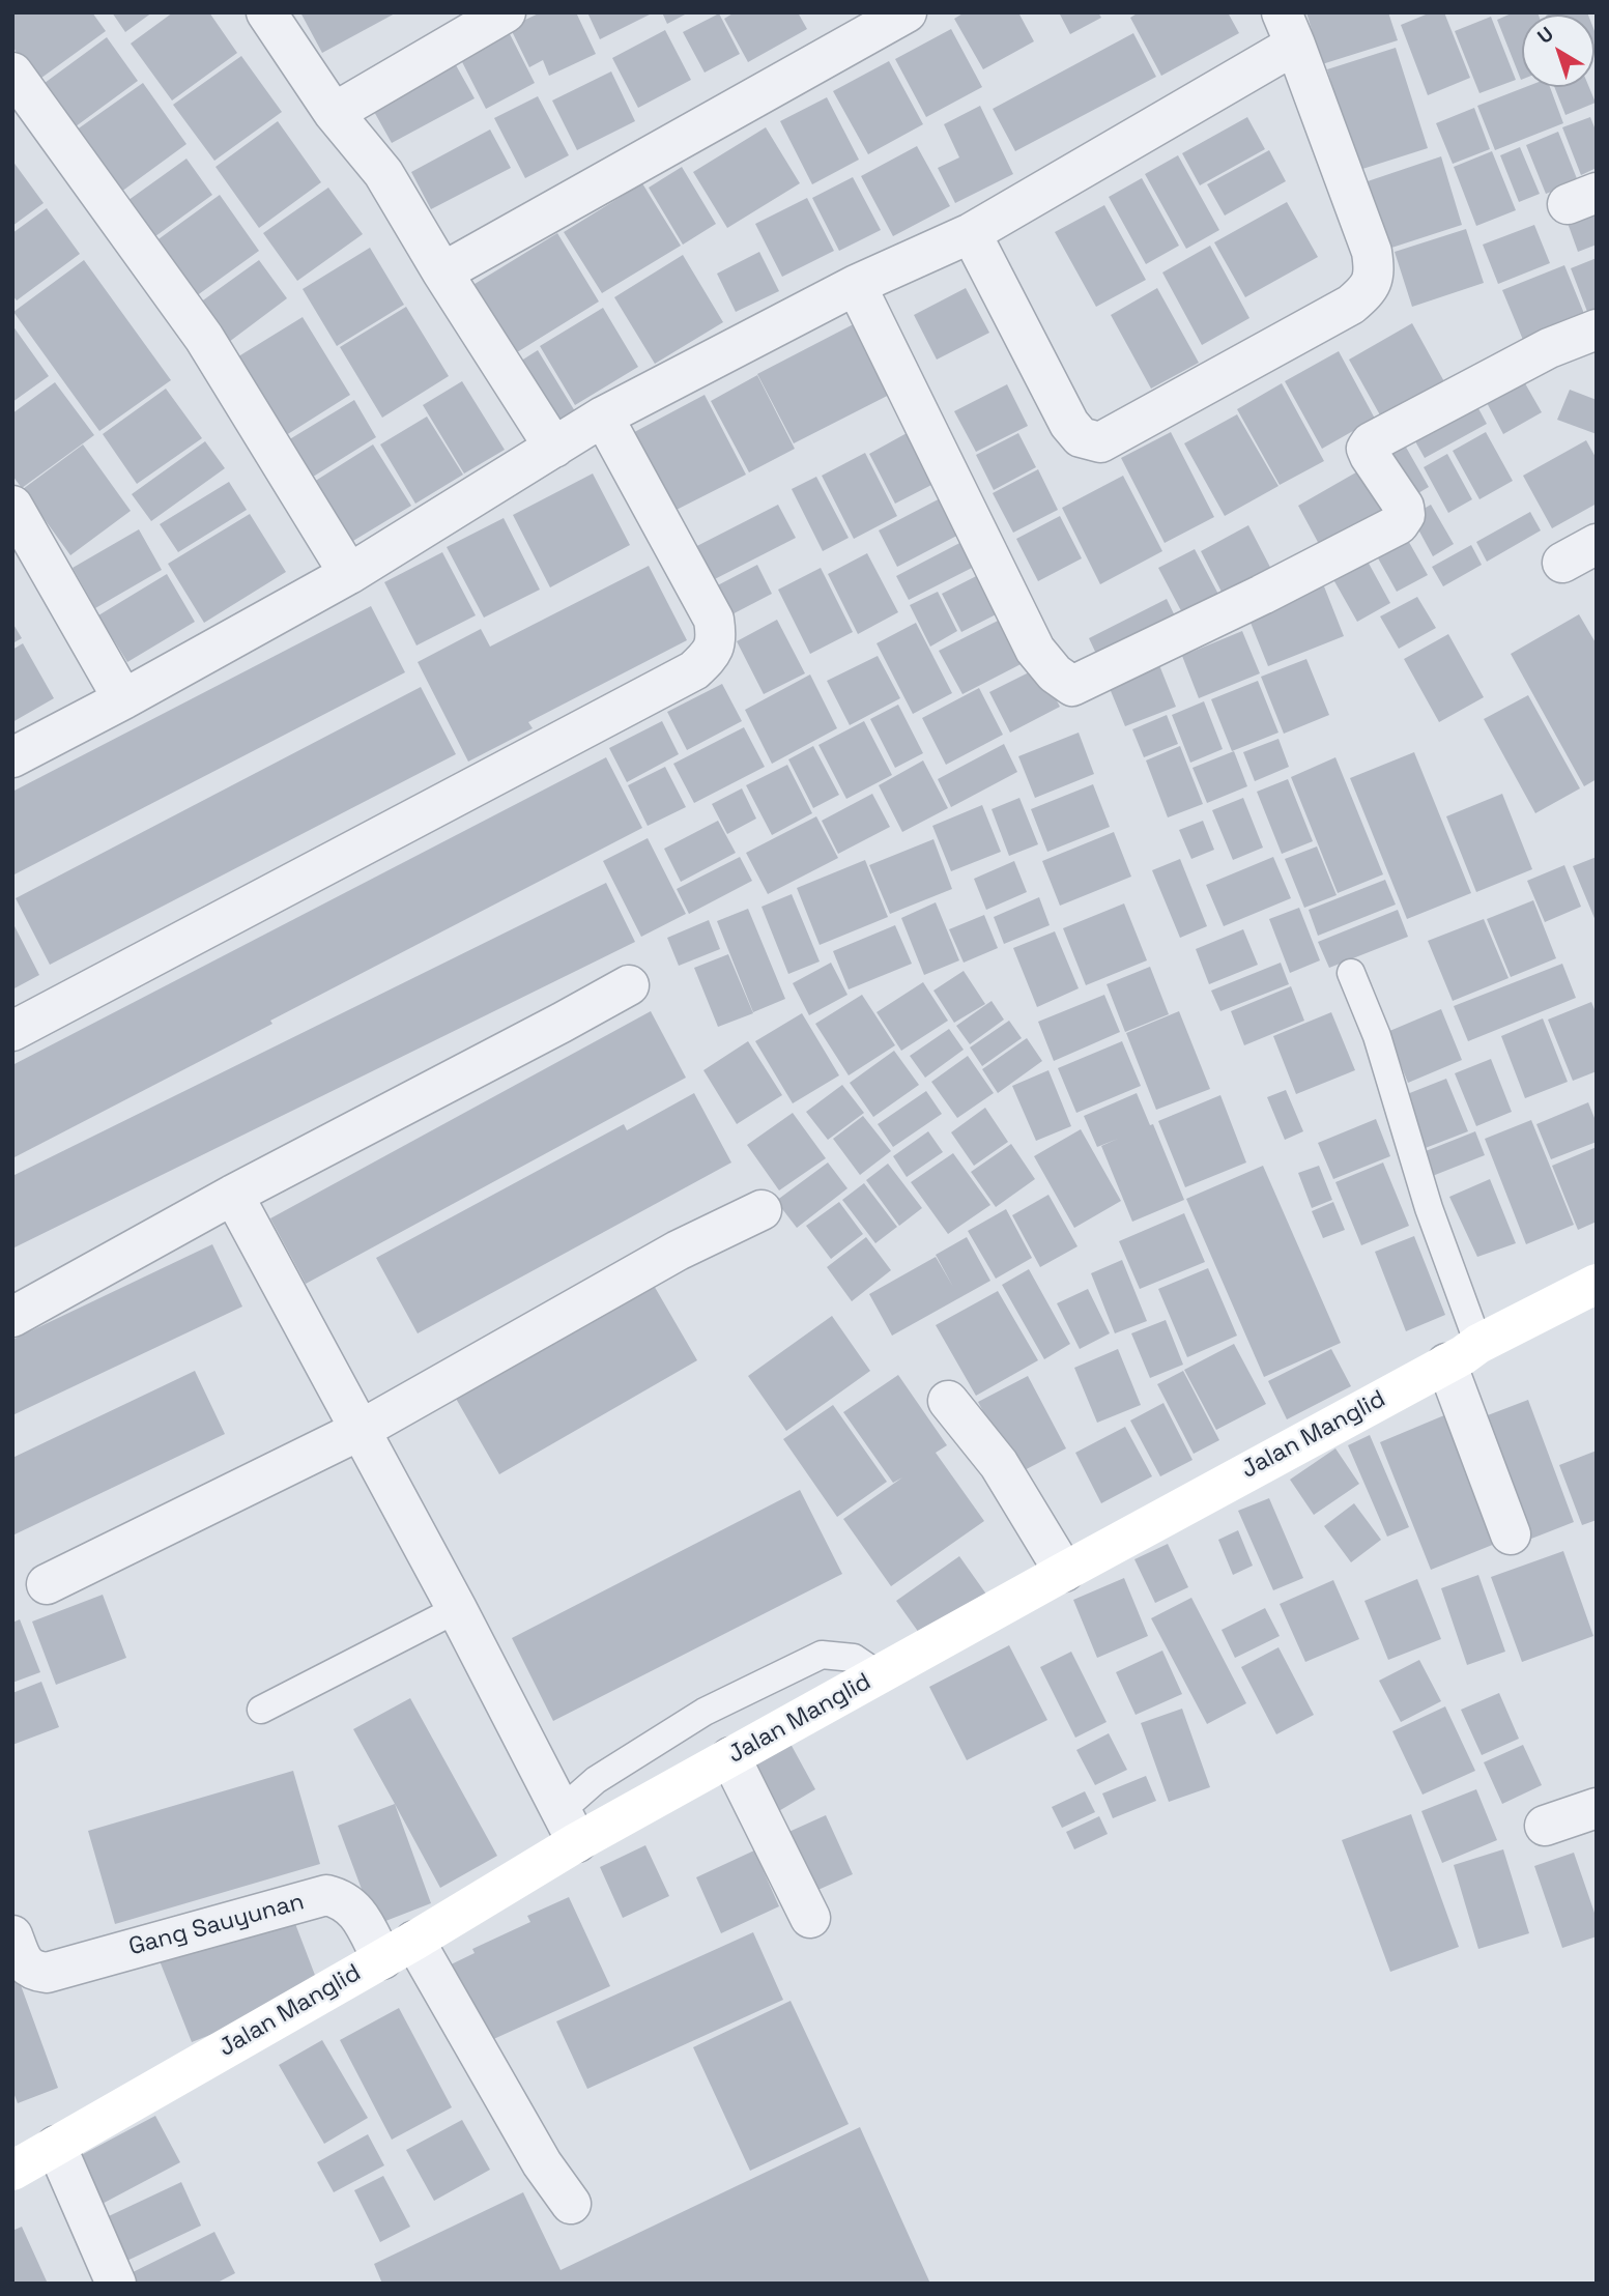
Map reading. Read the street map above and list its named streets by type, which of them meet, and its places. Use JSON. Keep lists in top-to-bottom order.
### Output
{
  "streets": {
    "street": ["Jalan Manglid", "Gang Sauyunan"]
  },
  "crossings": [
    ["Jalan Manglid", "Gang Sauyunan"]
  ],
  "north": "top left"
}
